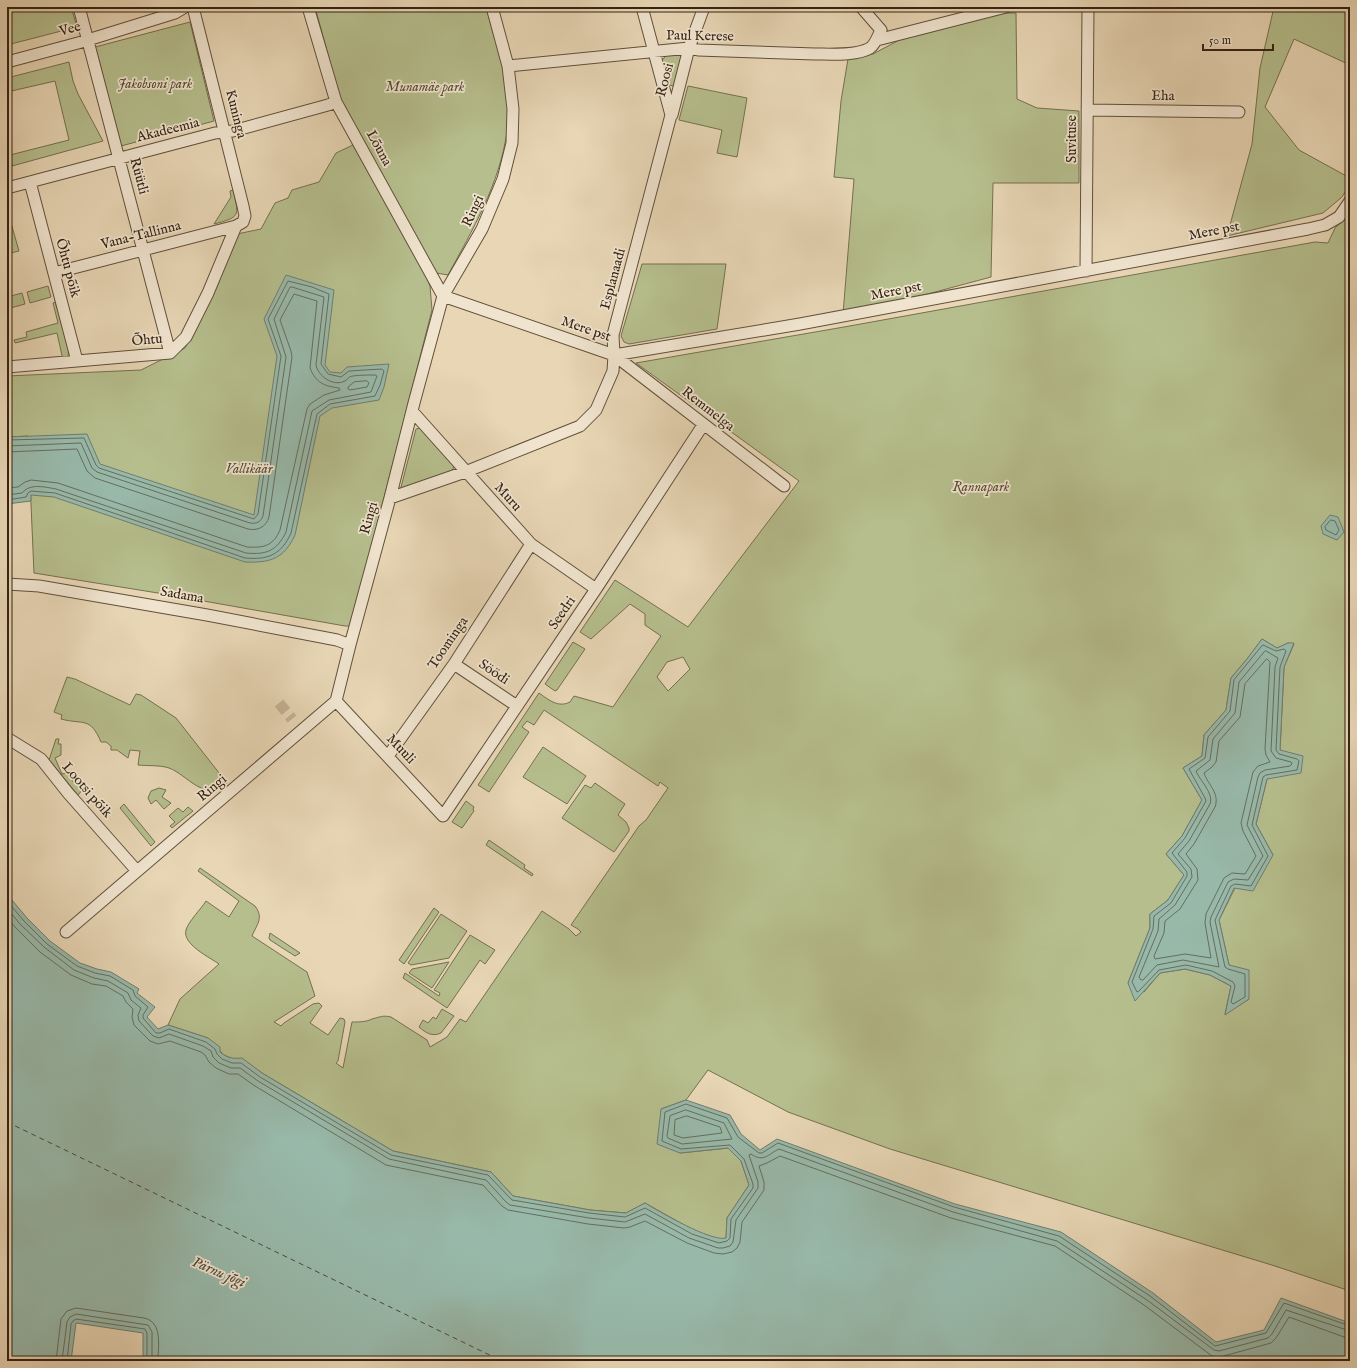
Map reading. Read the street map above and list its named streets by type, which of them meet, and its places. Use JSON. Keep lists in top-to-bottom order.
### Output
{
  "streets": {
    "street": [
      "Vee",
      "Paul Kerese",
      "Roosi",
      "Eha",
      "Kuninga",
      "Akadeemia",
      "Suvituse",
      "Lõuna",
      "Rüütli",
      "Ringi",
      "Mere pst",
      "Vana-Tallinna",
      "Õhtu põik",
      "Esplanaadi",
      "Õhtu",
      "Remmelga",
      "Muru",
      "Sadama",
      "Seedri",
      "Toominga",
      "Söödi",
      "Muuli",
      "Lootsi põik"
    ]
  },
  "crossings": [
    ["Vee", "Rüütli"],
    ["Paul Kerese", "Roosi"],
    ["Paul Kerese", "Ringi"],
    ["Paul Kerese", "Esplanaadi"],
    ["Roosi", "Esplanaadi"],
    ["Eha", "Suvituse"],
    ["Kuninga", "Akadeemia"],
    ["Kuninga", "Vana-Tallinna"],
    ["Kuninga", "Õhtu"],
    ["Akadeemia", "Lõuna"],
    ["Akadeemia", "Rüütli"],
    ["Akadeemia", "Õhtu põik"],
    ["Suvituse", "Mere pst"],
    ["Lõuna", "Ringi"],
    ["Lõuna", "Mere pst"],
    ["Rüütli", "Vana-Tallinna"],
    ["Rüütli", "Õhtu"],
    ["Ringi", "Mere pst"],
    ["Ringi", "Esplanaadi"],
    ["Ringi", "Muru"],
    ["Ringi", "Sadama"],
    ["Ringi", "Muuli"],
    ["Ringi", "Lootsi põik"],
    ["Mere pst", "Esplanaadi"],
    ["Mere pst", "Remmelga"],
    ["Vana-Tallinna", "Õhtu põik"],
    ["Vana-Tallinna", "Õhtu"],
    ["Õhtu põik", "Õhtu"],
    ["Esplanaadi", "Remmelga"],
    ["Esplanaadi", "Muru"],
    ["Remmelga", "Seedri"],
    ["Muru", "Seedri"],
    ["Muru", "Toominga"],
    ["Seedri", "Söödi"],
    ["Seedri", "Muuli"],
    ["Toominga", "Söödi"],
    ["Toominga", "Muuli"]
  ],
  "water": ["Pärnu jõgi"],
  "parks": [
    "Jakobsoni park",
    "Munamäe park",
    "Vallikäär",
    "Rannapark"
  ],
  "scale_bar": "50 m"
}
